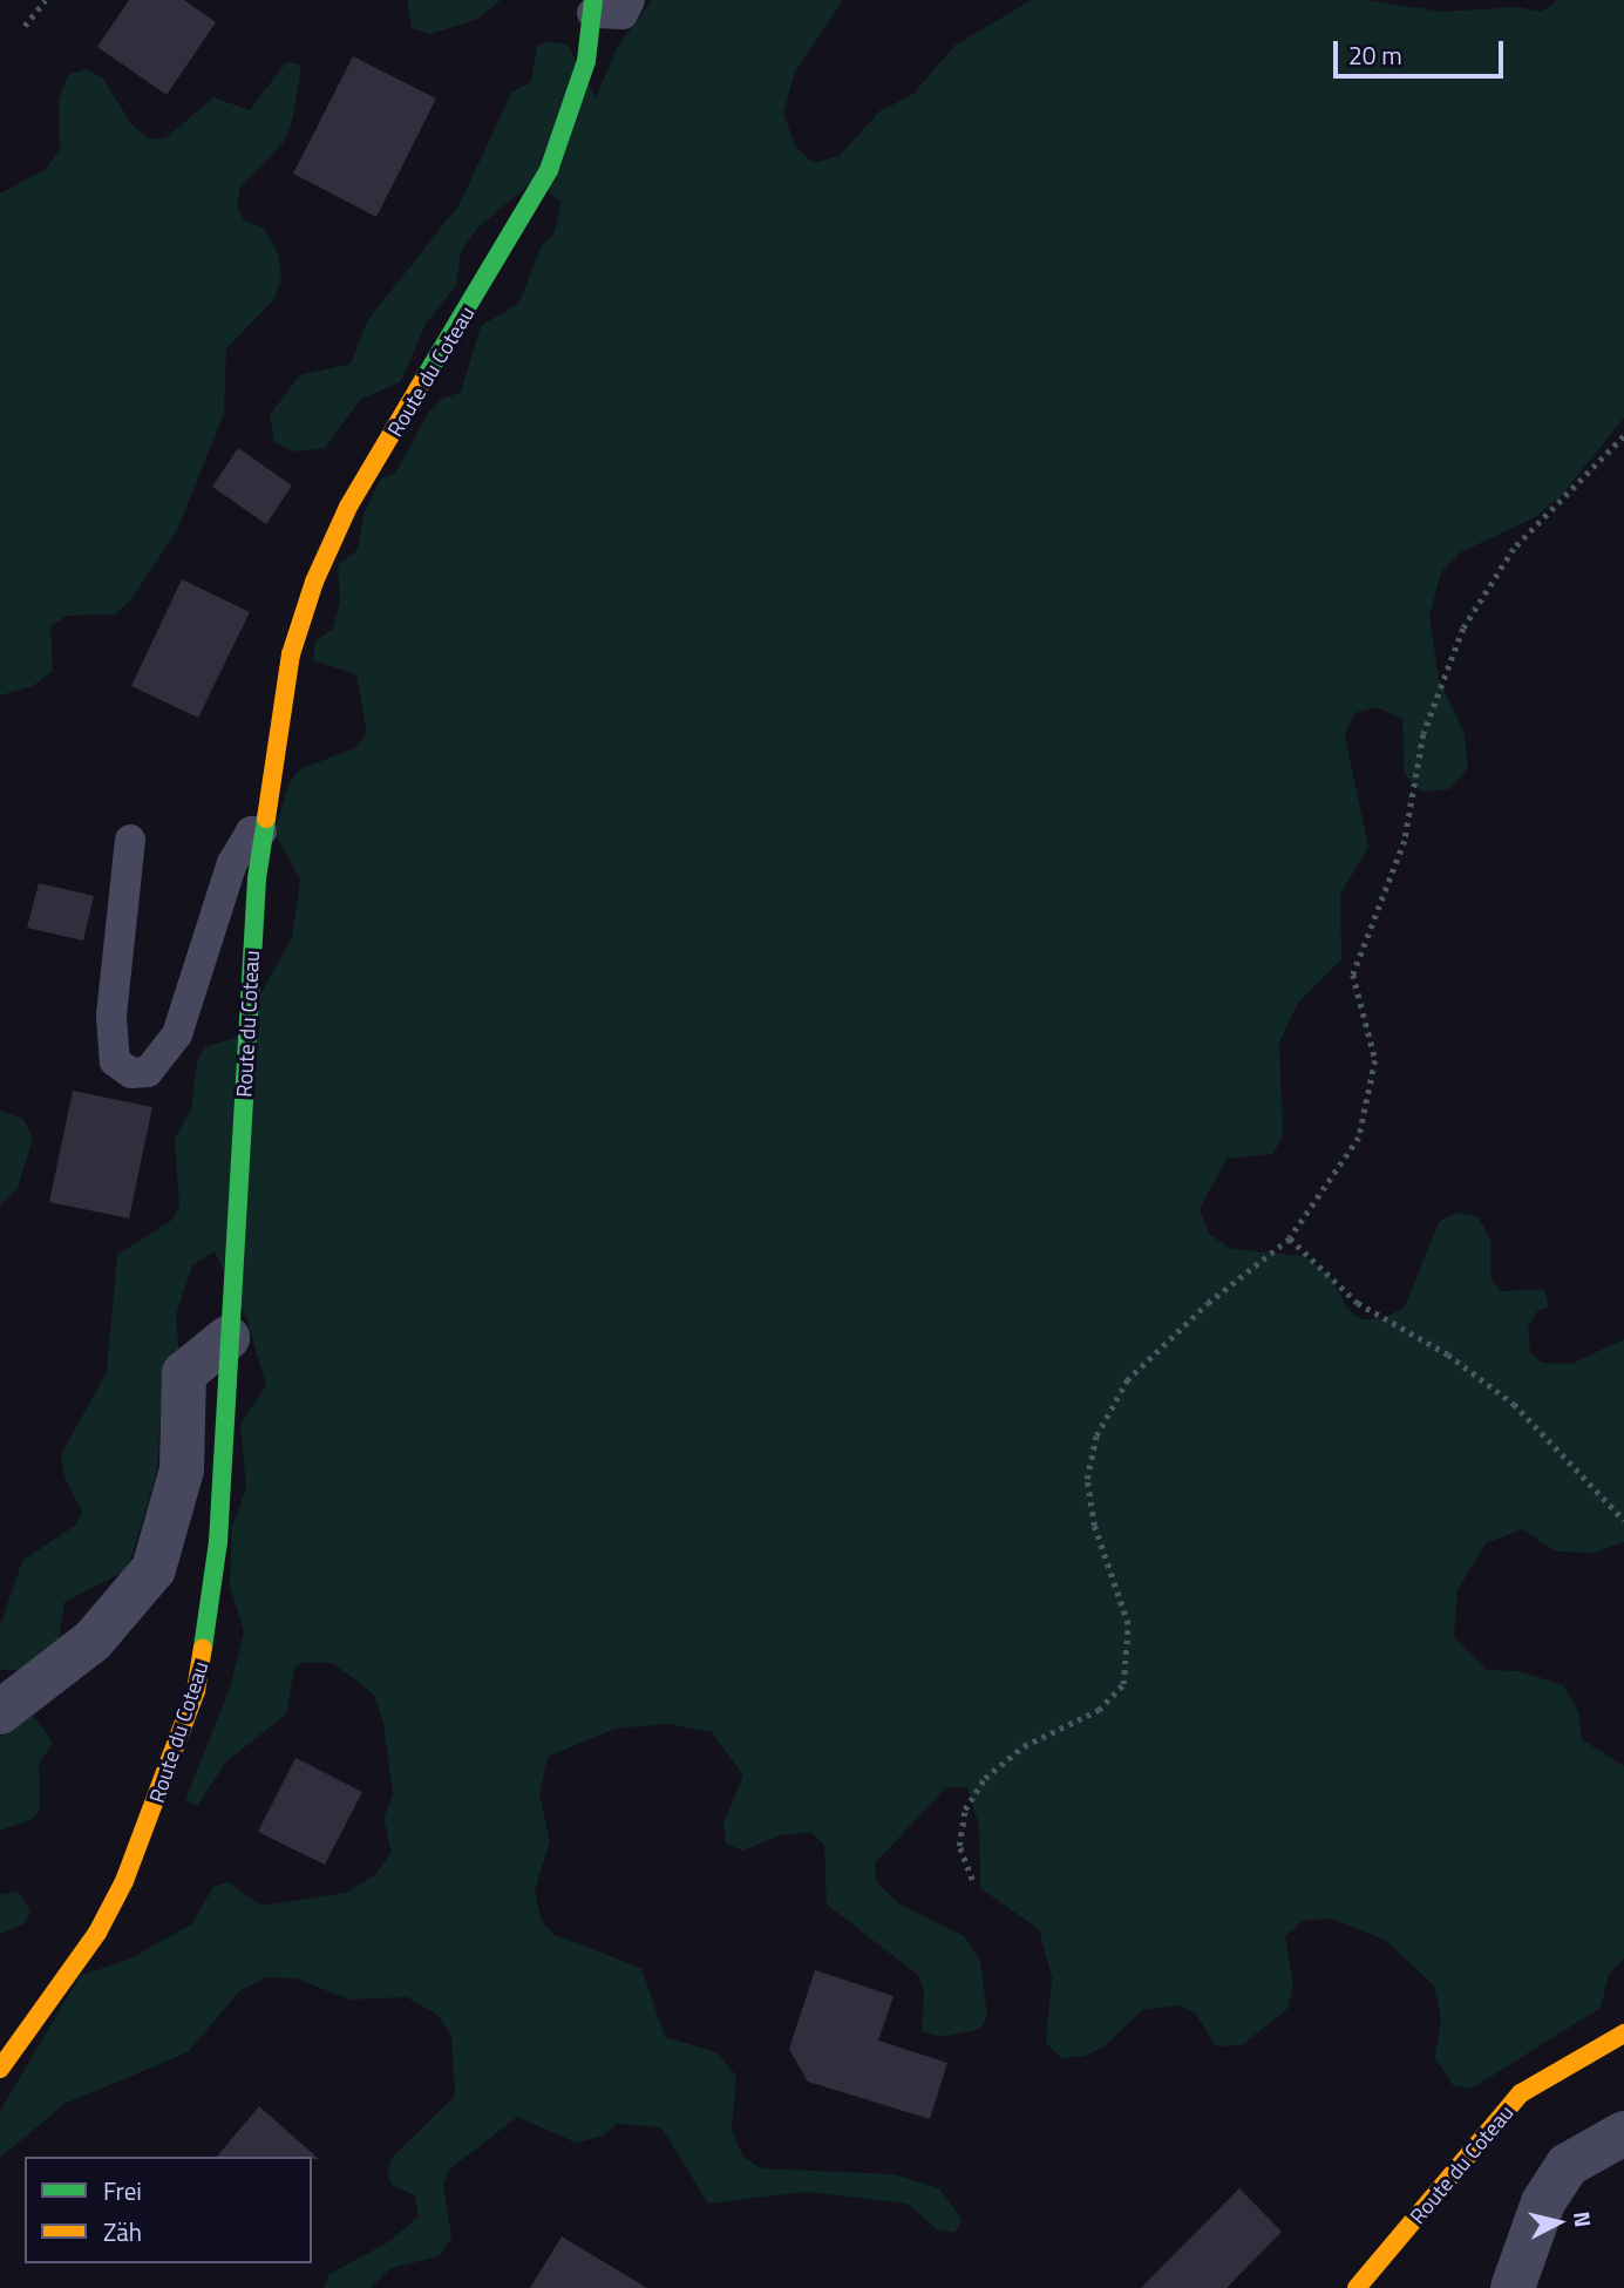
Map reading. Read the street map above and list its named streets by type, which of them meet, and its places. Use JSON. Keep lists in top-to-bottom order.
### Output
{
  "streets": {
    "street": ["Route du Coteau"]
  },
  "legend": ["Frei", "Zäh"],
  "scale_bar": "20 m",
  "north": "right"
}
